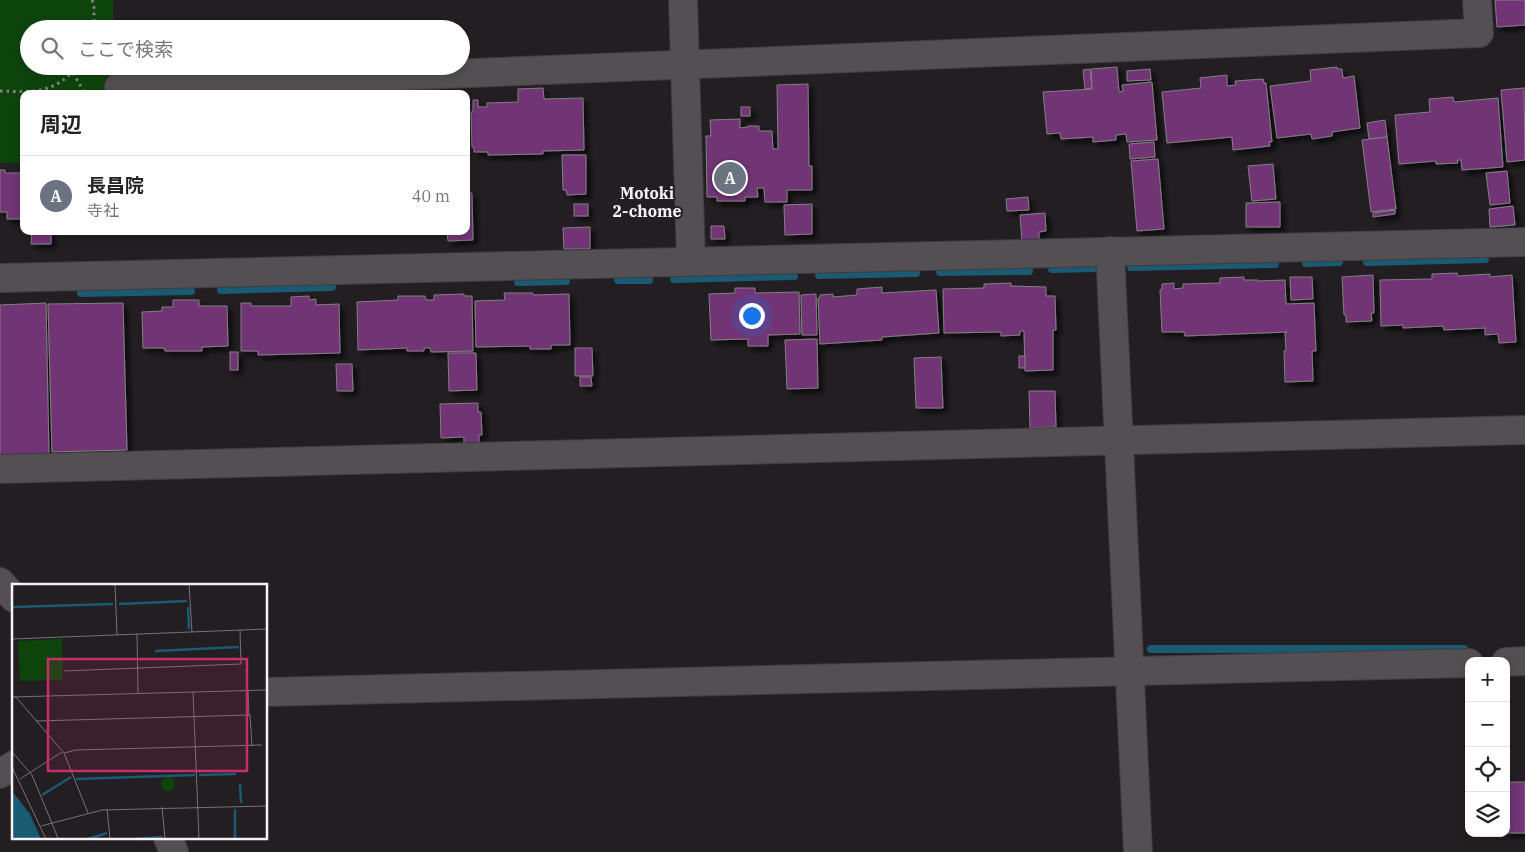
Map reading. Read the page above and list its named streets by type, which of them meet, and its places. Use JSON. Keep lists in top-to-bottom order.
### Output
{
  "districts": ["Motoki 2-chome"],
  "page": {
    "search": "ここで検索",
    "heading": "周辺",
    "list": [
      {
        "mark": "A",
        "name": "長昌院",
        "note": "寺社",
        "value": "40 m"
      }
    ],
    "pins": "A",
    "map_buttons": ["+", "−"]
  }
}
